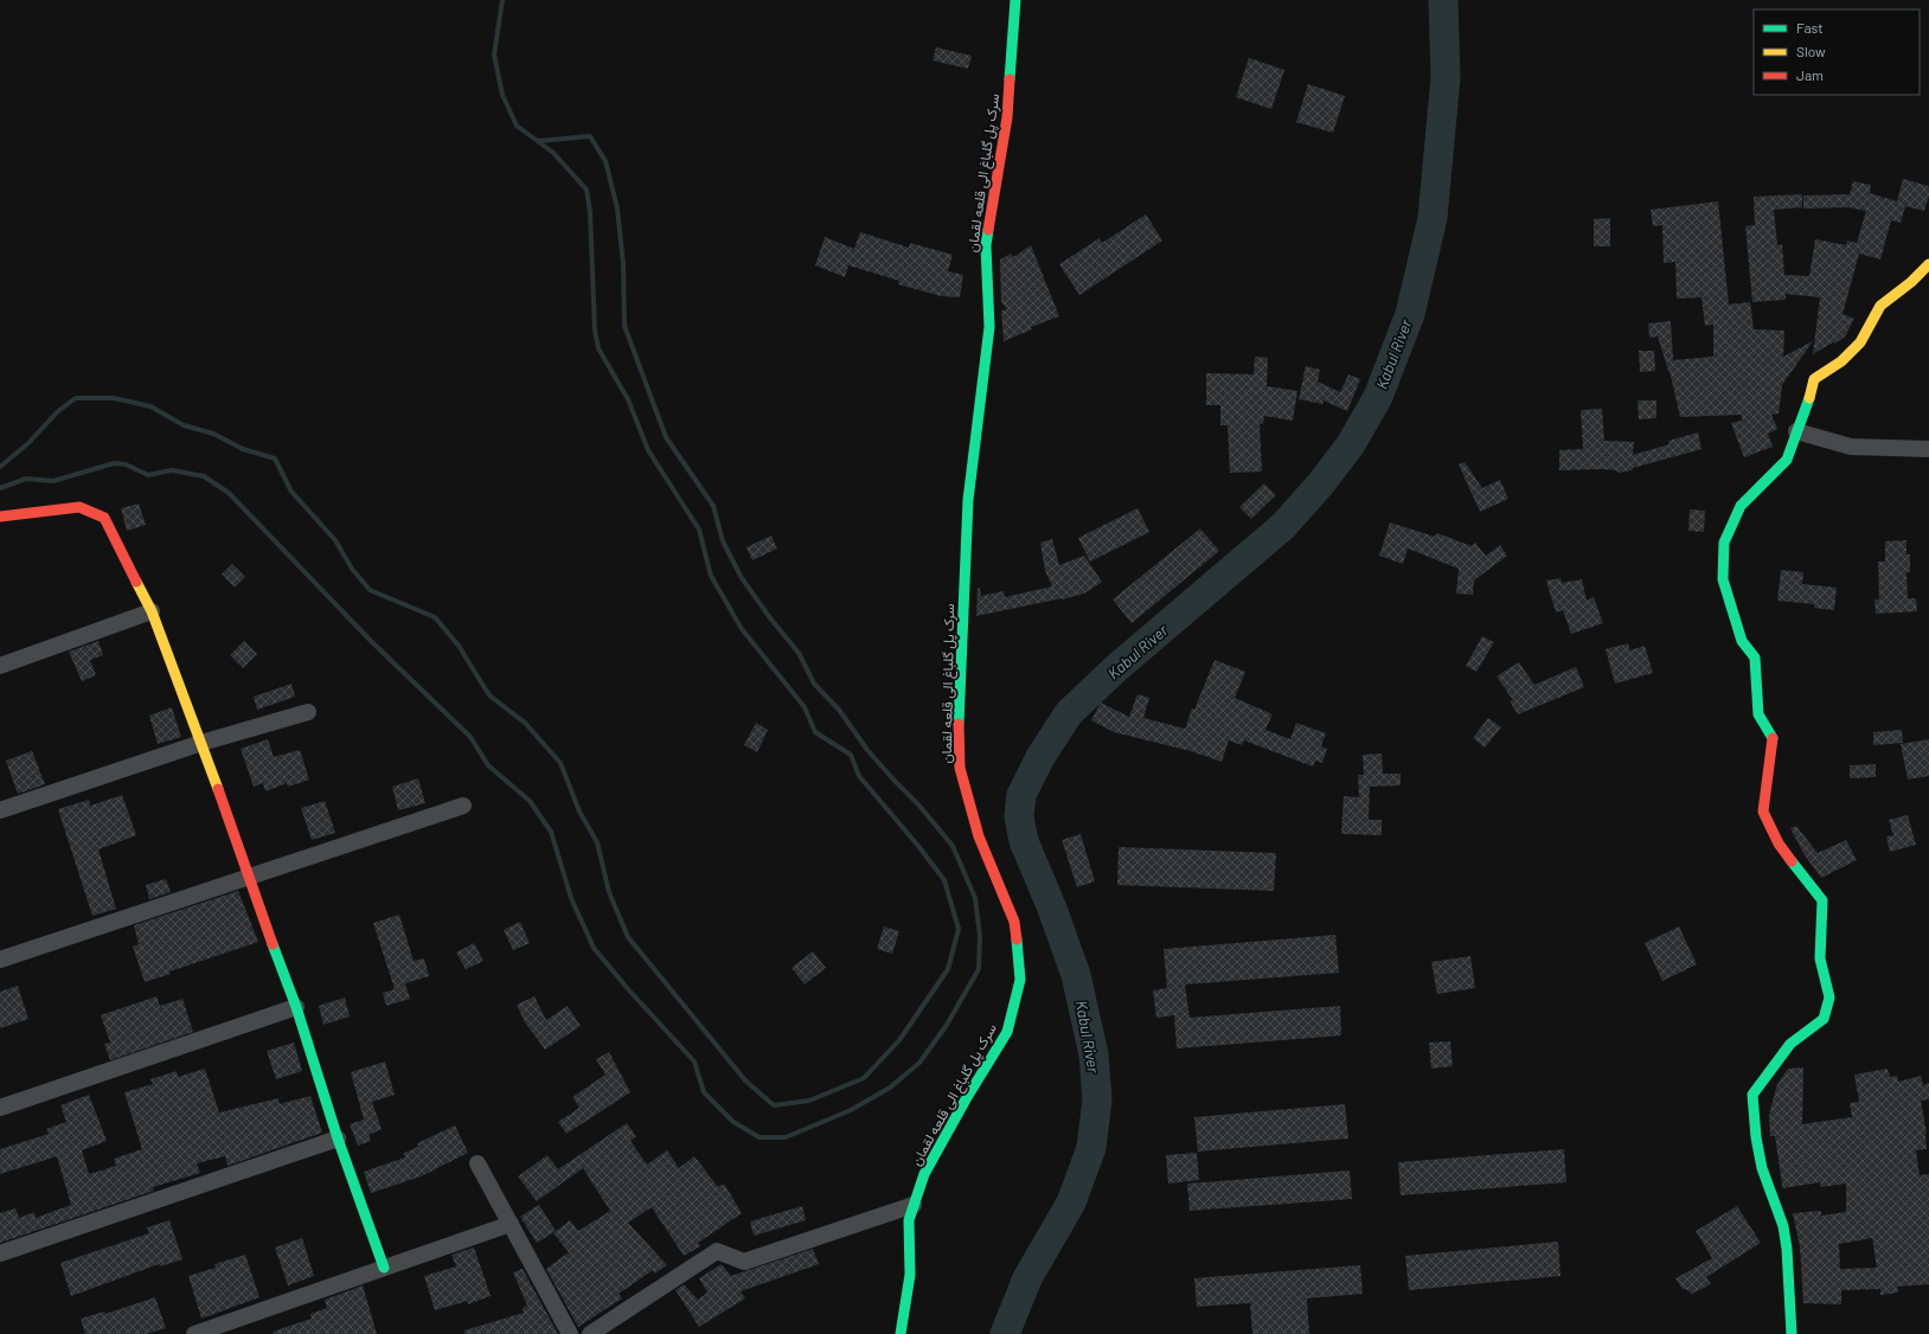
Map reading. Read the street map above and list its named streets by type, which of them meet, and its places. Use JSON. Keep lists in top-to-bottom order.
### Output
{
  "streets": {
    "street": ["سرک پل گلباغ الی قلعه لقمان"]
  },
  "water": ["Kabul River"],
  "legend": ["Fast", "Slow", "Jam"]
}
